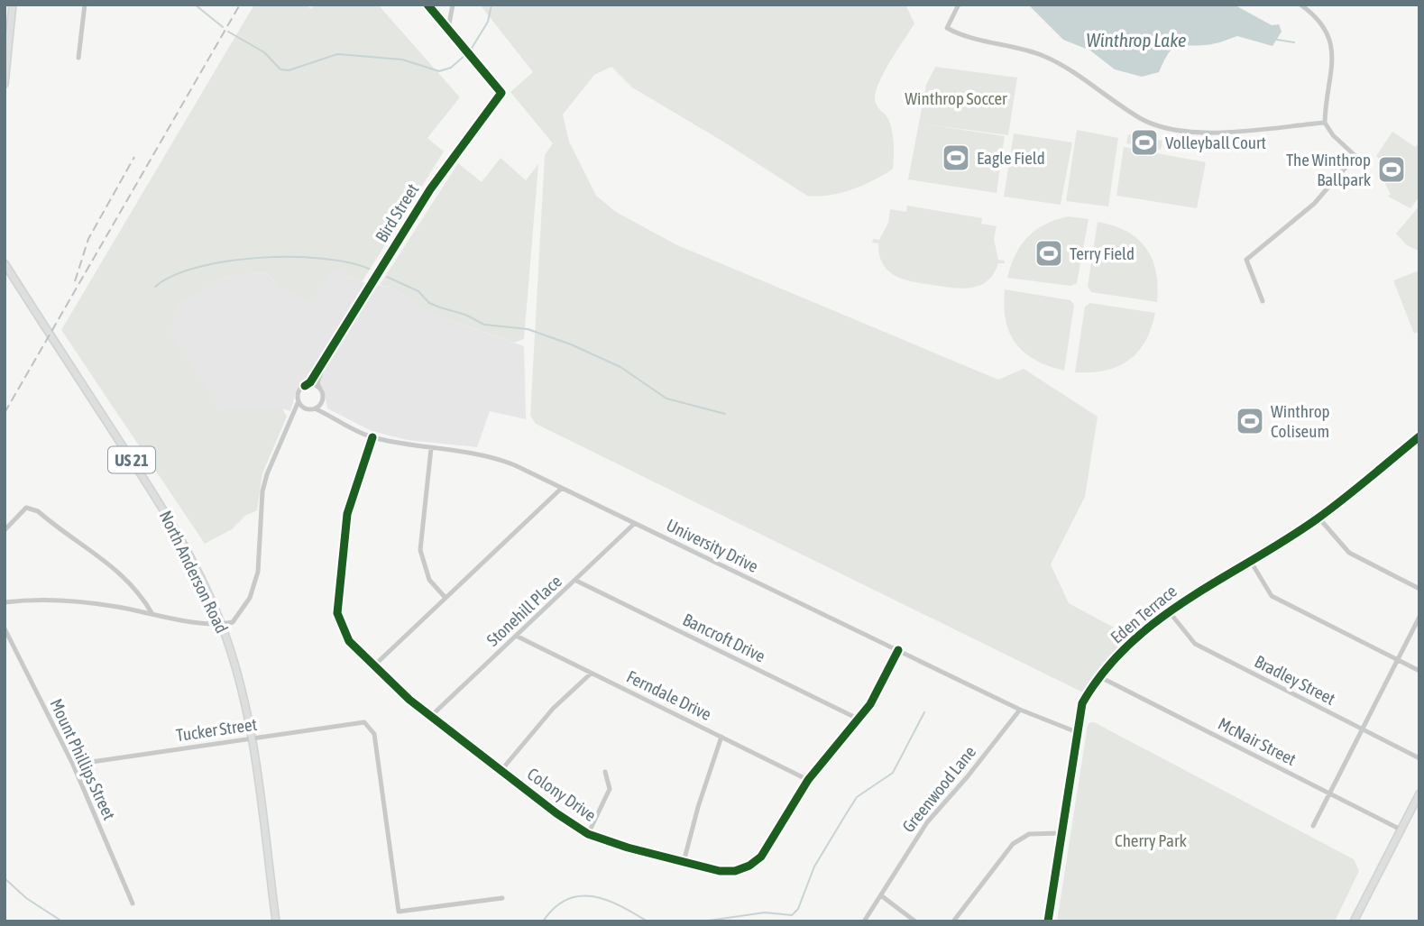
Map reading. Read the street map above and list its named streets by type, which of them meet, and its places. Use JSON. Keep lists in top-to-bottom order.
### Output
{
  "streets": {
    "main road": ["US 21", "North Anderson Road"],
    "street": [
      "Bird Street",
      "University Drive",
      "Stonehill Place",
      "Eden Terrace",
      "Bancroft Drive",
      "Bradley Street",
      "Ferndale Drive",
      "Tucker Street",
      "McNair Street",
      "Mount Phillips Street",
      "Greenwood Lane",
      "Colony Drive"
    ]
  },
  "crossings": [
    ["Bird Street", "University Drive"],
    ["Bird Street", "North Anderson Road"],
    ["University Drive", "Stonehill Place"],
    ["University Drive", "Eden Terrace"],
    ["University Drive", "Greenwood Lane"],
    ["University Drive", "Colony Drive"],
    ["North Anderson Road", "Tucker Street"],
    ["Stonehill Place", "Bancroft Drive"],
    ["Stonehill Place", "Ferndale Drive"],
    ["Stonehill Place", "Colony Drive"],
    ["Eden Terrace", "Bradley Street"],
    ["Eden Terrace", "McNair Street"],
    ["Bancroft Drive", "Colony Drive"],
    ["Ferndale Drive", "Colony Drive"],
    ["Tucker Street", "Mount Phillips Street"]
  ],
  "water": ["Winthrop Lake"],
  "parks": ["Winthrop Soccer", "Cherry Park"],
  "places": {
    "sports": [
      "Volleyball Court",
      "Eagle Field",
      "The Winthrop Ballpark",
      "Terry Field",
      "Winthrop Coliseum"
    ]
  }
}
